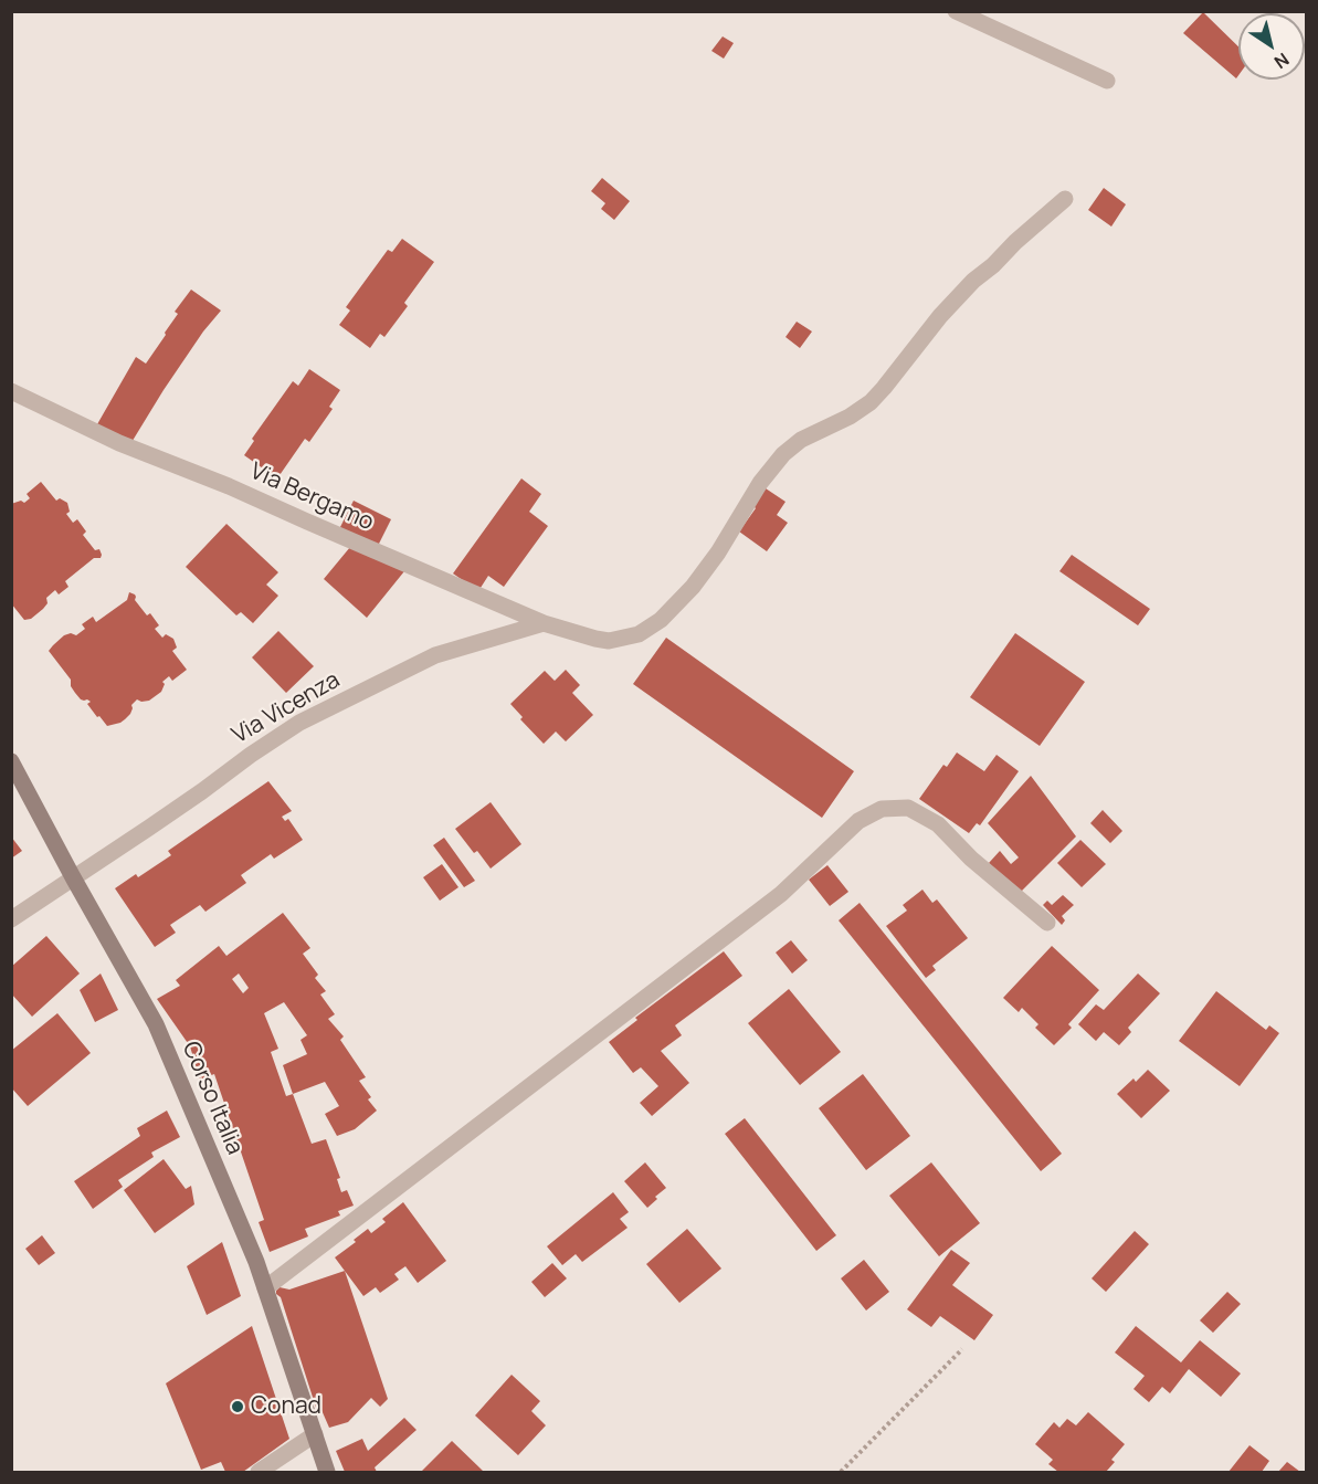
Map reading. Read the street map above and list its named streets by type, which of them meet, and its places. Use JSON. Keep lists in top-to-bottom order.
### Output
{
  "streets": {
    "street": ["Via Bergamo", "Via Vicenza", "Corso Italia"]
  },
  "crossings": [
    ["Via Bergamo", "Via Vicenza"],
    ["Via Vicenza", "Corso Italia"]
  ],
  "places": ["Conad"],
  "north": "bottom right"
}
